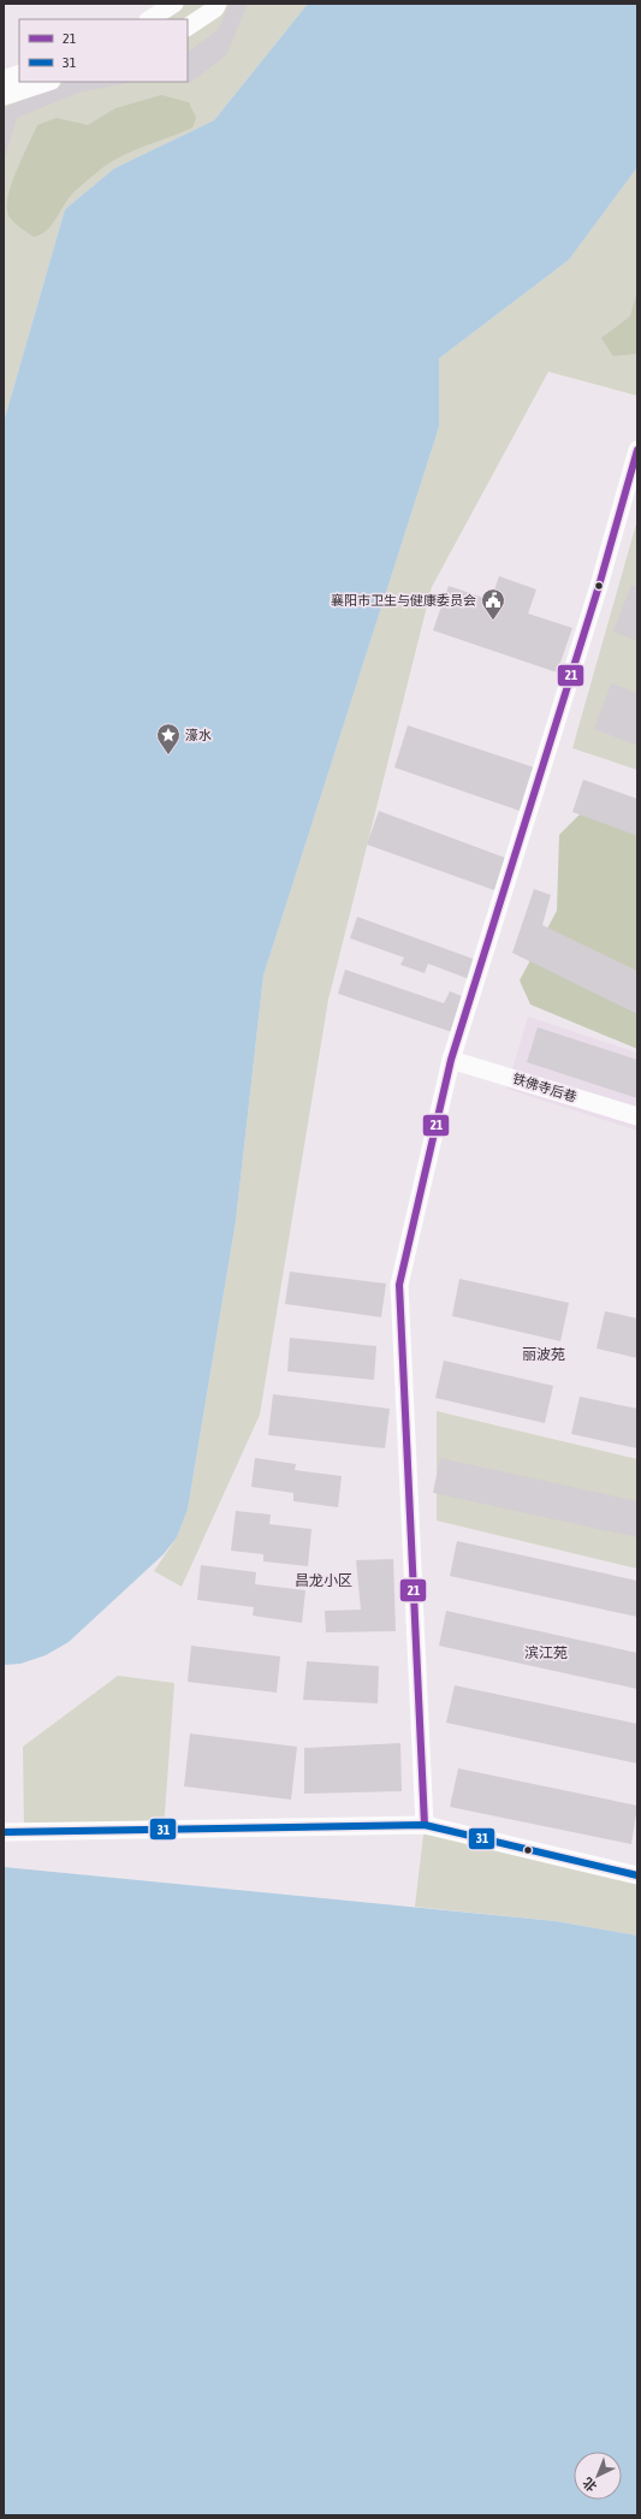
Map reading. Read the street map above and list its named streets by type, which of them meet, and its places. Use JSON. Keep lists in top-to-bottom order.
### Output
{
  "streets": {
    "street": ["铁佛寺后巷"]
  },
  "districts": ["丽波苑", "昌龙小区", "滨江苑"],
  "places": {
    "public building": ["襄阳市卫生与健康委员会"],
    "place": ["濠水"]
  },
  "lines": ["transit line 21", "transit line 31"],
  "legend": ["21", "31"],
  "north": "bottom left"
}
